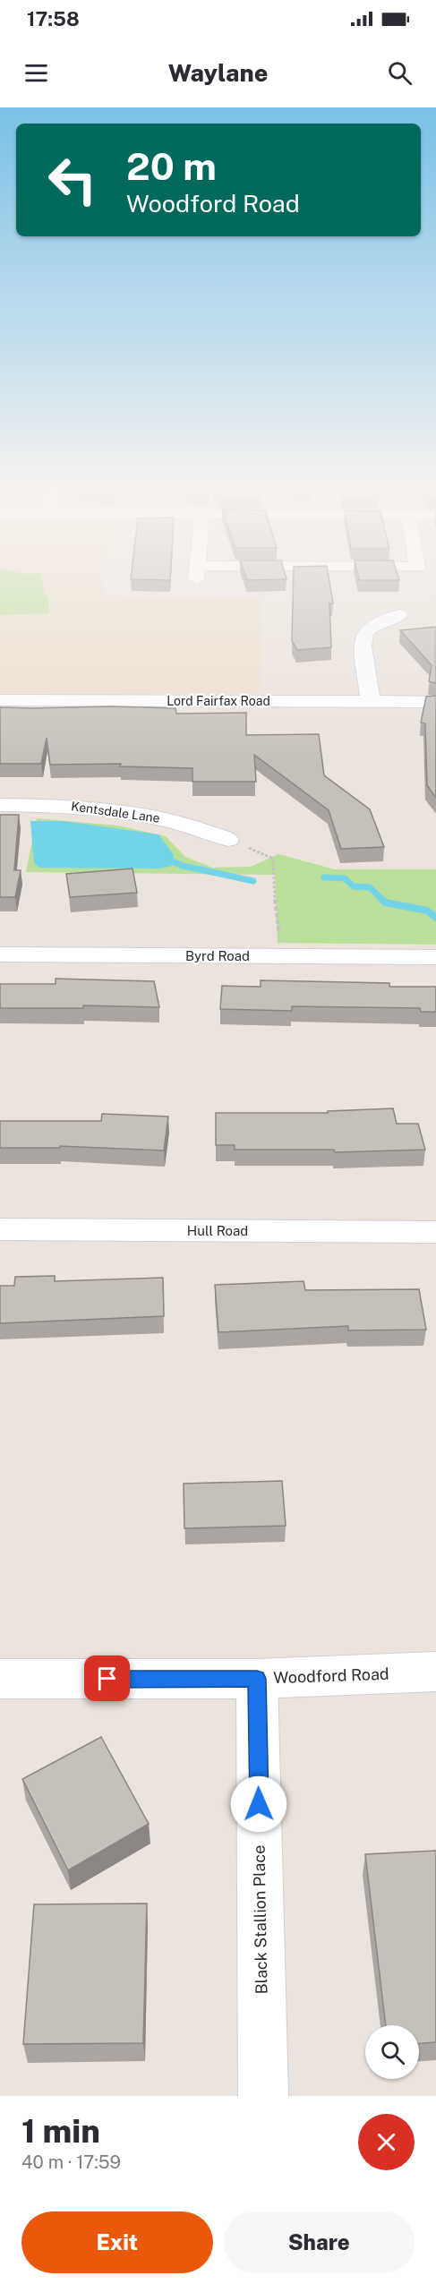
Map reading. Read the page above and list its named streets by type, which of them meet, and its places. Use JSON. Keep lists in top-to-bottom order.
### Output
{
  "streets": {
    "street": [
      "Lord Fairfax Road",
      "Kentsdale Lane",
      "Byrd Road",
      "Hull Road",
      "Woodford Road",
      "Black Stallion Place"
    ]
  },
  "crossings": [
    ["Woodford Road", "Black Stallion Place"]
  ],
  "page": {
    "status": "17:58",
    "header": "Waylane",
    "turn": ["20 m", "Woodford Road"],
    "heading": ["1 min", "40 m · 17:59"],
    "buttons": ["Exit", "Share"]
  }
}
